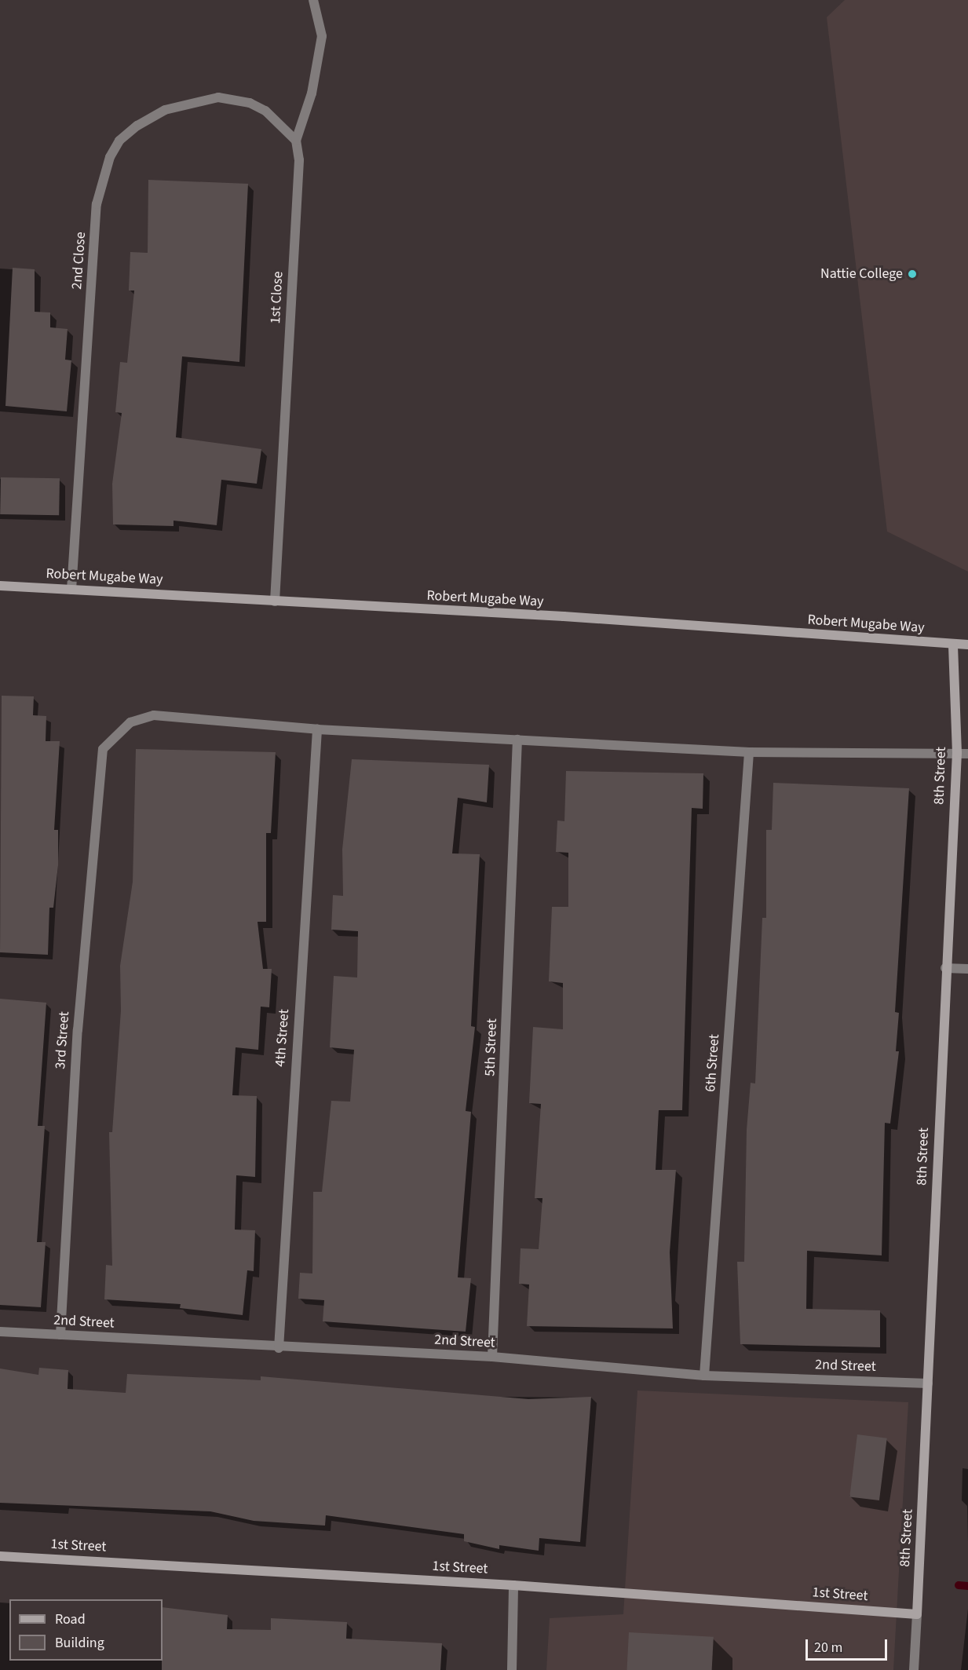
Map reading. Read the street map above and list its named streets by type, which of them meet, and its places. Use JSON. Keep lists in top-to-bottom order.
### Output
{
  "streets": {
    "street": [
      "2nd Close",
      "1st Close",
      "Robert Mugabe Way",
      "8th Street",
      "4th Street",
      "3rd Street",
      "5th Street",
      "6th Street",
      "2nd Street",
      "1st Street"
    ]
  },
  "crossings": [
    ["2nd Close", "1st Close"],
    ["2nd Close", "Robert Mugabe Way"],
    ["1st Close", "Robert Mugabe Way"],
    ["Robert Mugabe Way", "8th Street"],
    ["8th Street", "2nd Street"],
    ["8th Street", "1st Street"],
    ["4th Street", "3rd Street"],
    ["4th Street", "2nd Street"],
    ["3rd Street", "2nd Street"],
    ["5th Street", "2nd Street"],
    ["6th Street", "2nd Street"]
  ],
  "places": ["Nattie College"],
  "legend": ["Road", "Building"],
  "scale_bar": "20 m"
}
